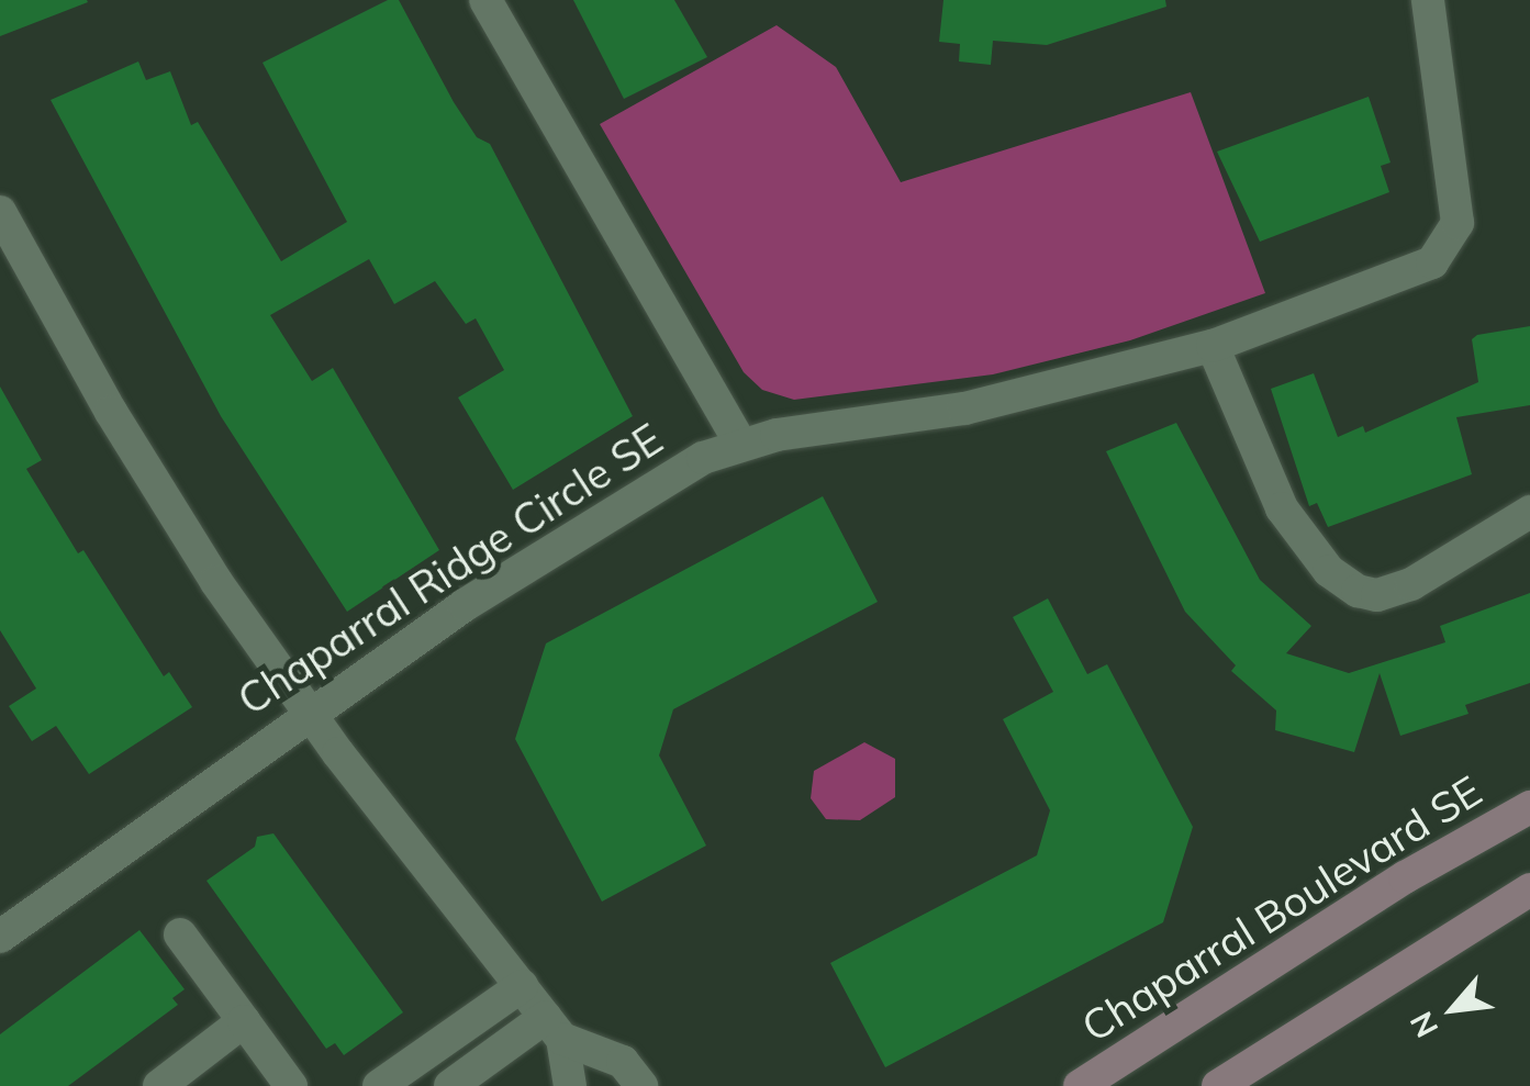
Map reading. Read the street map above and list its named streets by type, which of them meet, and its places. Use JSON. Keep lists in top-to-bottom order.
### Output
{
  "streets": {
    "main road": ["Chaparral Boulevard SE"],
    "street": ["Chaparral Ridge Circle SE"]
  },
  "north": "bottom left"
}
